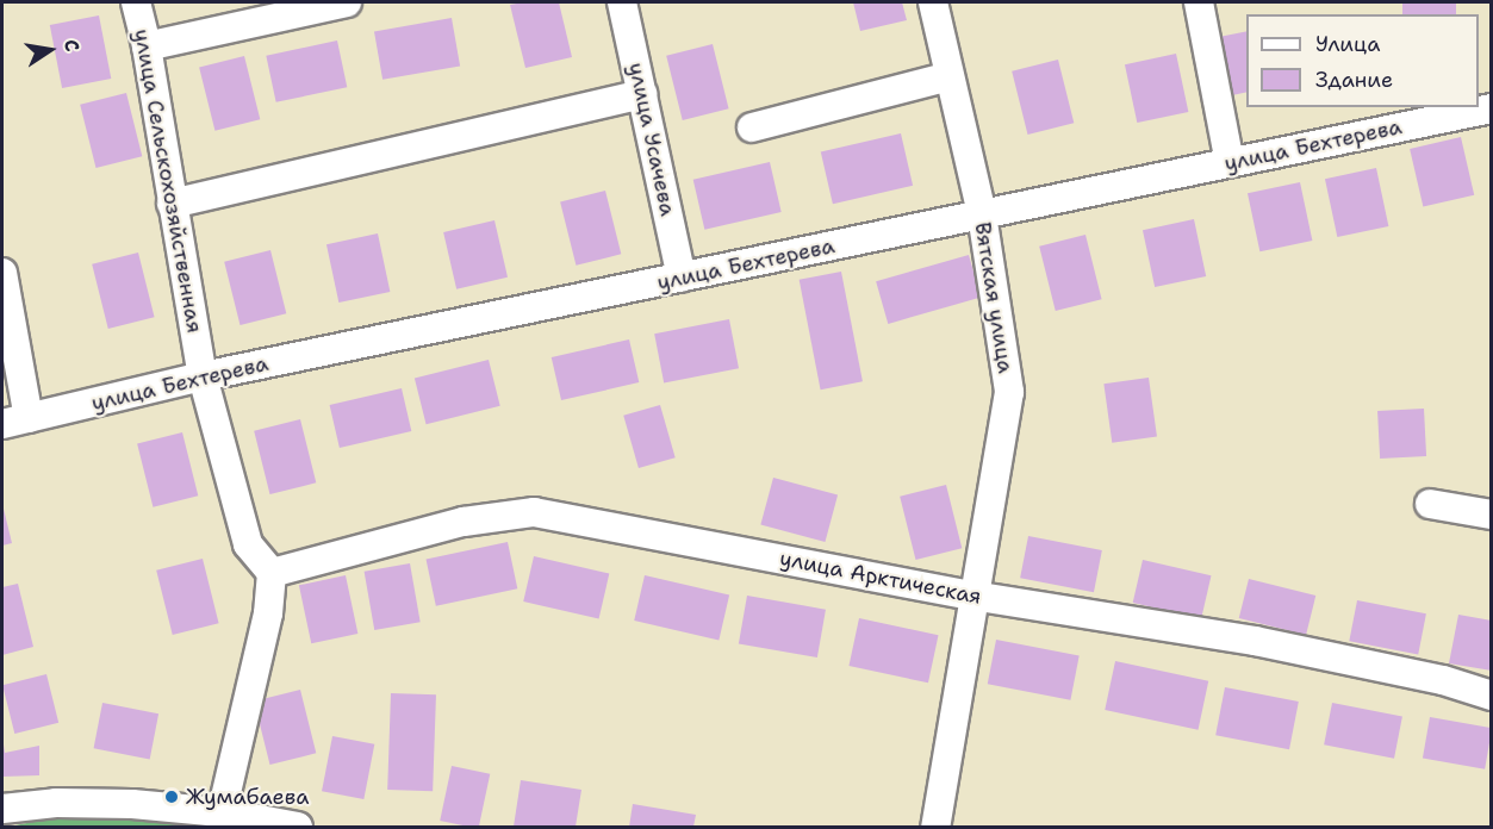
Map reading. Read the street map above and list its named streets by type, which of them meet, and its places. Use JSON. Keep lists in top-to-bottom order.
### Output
{
  "streets": {
    "street": [
      "улица Усачева",
      "улица Бехтерева",
      "улица Сельскохозяйственная",
      "Вятская улица",
      "улица Арктическая"
    ]
  },
  "crossings": [
    ["улица Усачева", "улица Бехтерева"],
    ["улица Бехтерева", "улица Сельскохозяйственная"],
    ["улица Бехтерева", "Вятская улица"],
    ["улица Сельскохозяйственная", "улица Арктическая"],
    ["Вятская улица", "улица Арктическая"]
  ],
  "places": ["Жумабаева"],
  "legend": ["Улица", "Здание"],
  "north": "right"
}
